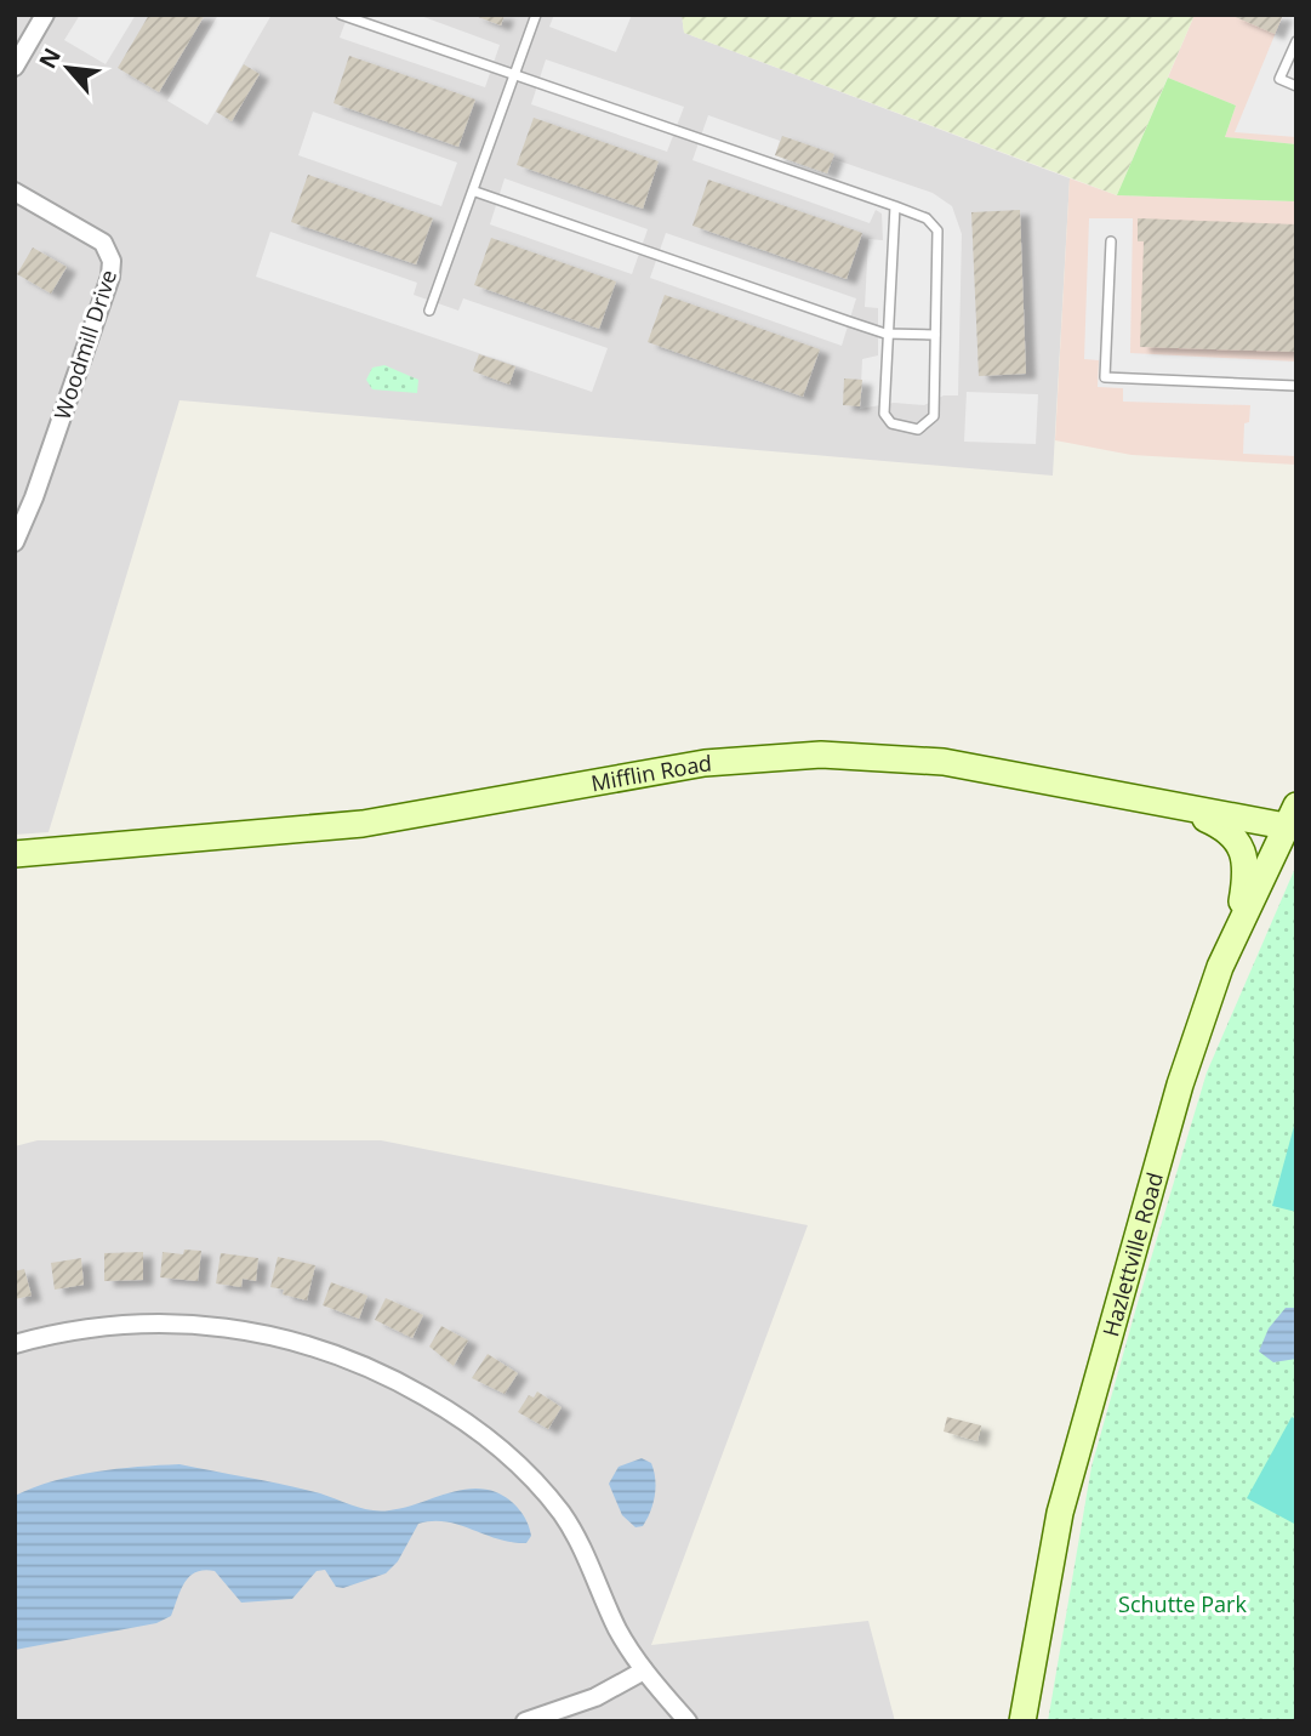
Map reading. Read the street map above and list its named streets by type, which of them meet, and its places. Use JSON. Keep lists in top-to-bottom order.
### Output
{
  "streets": {
    "main road": ["Mifflin Road", "Hazlettville Road"],
    "street": ["Woodmill Drive"]
  },
  "crossings": [
    ["Mifflin Road", "Hazlettville Road"]
  ],
  "parks": ["Schutte Park"],
  "north": "top left"
}
